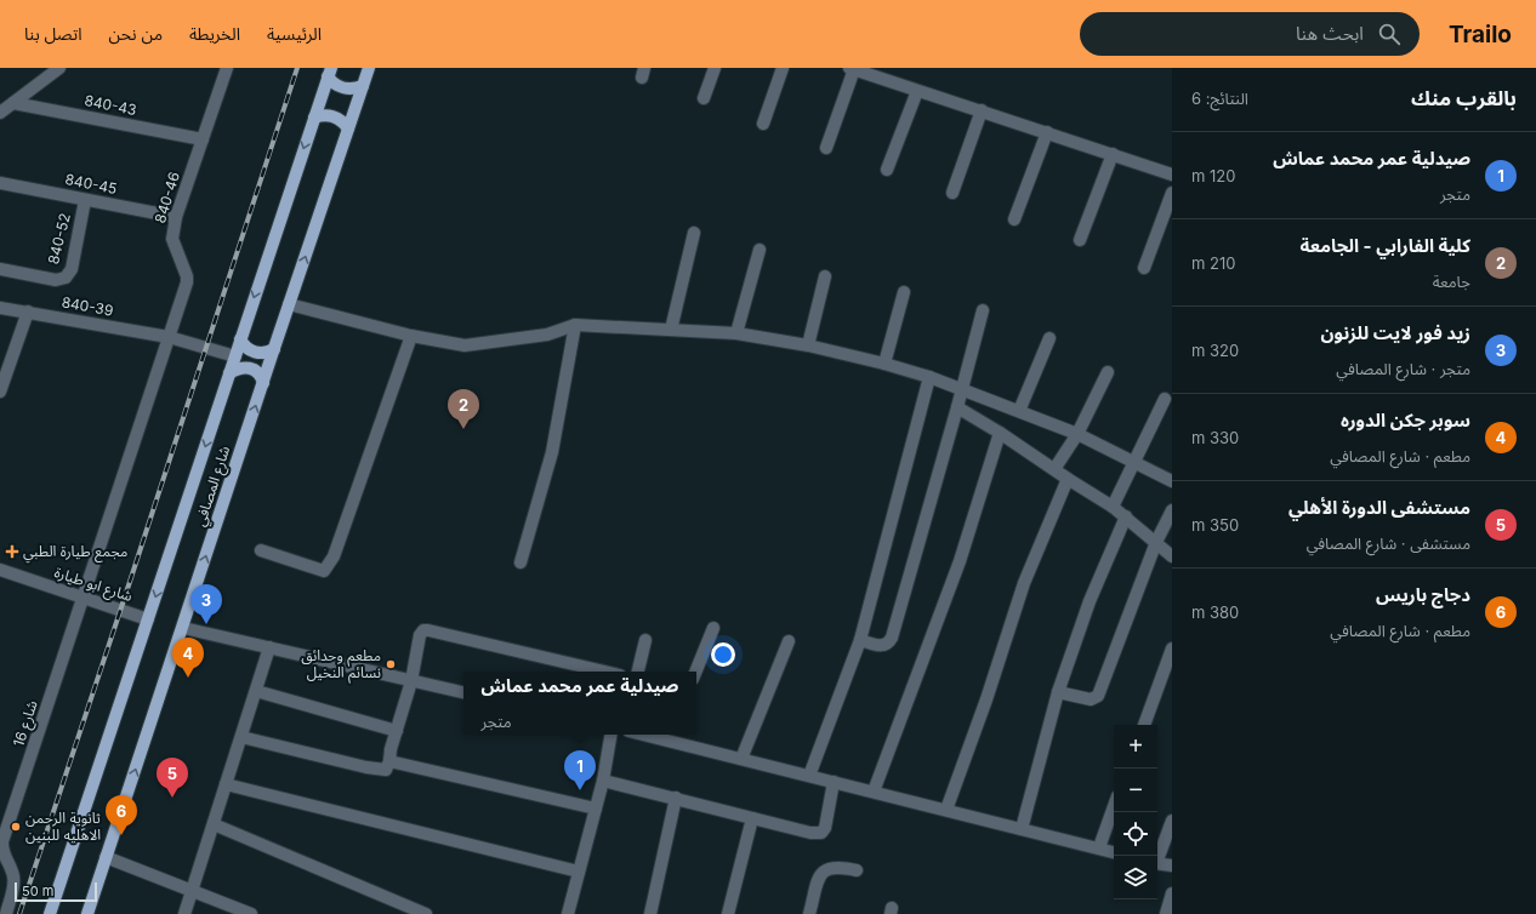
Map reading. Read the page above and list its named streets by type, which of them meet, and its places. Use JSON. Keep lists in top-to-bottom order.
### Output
{
  "streets": {
    "main road": ["شارع المصافي"],
    "street": [
      "840-43",
      "840-45",
      "840-46",
      "840-52",
      "840-39",
      "شارع ابو طيارة",
      "شارع 16"
    ]
  },
  "crossings": [
    ["840-43", "840-46"],
    ["840-45", "840-46"],
    ["840-45", "840-52"],
    ["840-46", "840-39"],
    ["840-46", "شارع ابو طيارة"],
    ["840-46", "شارع 16"],
    ["840-39", "شارع المصافي"],
    ["شارع المصافي", "شارع ابو طيارة"],
    ["شارع ابو طيارة", "شارع 16"]
  ],
  "places": {
    "health": ["مجمع طيارة الطبي"],
    "other": ["مطعم وحدائق نسائم النخيل", "ثانوية الرحمن الاهليه للبنين"]
  },
  "scale_bar": "50 m",
  "page": {
    "header": "Trailo",
    "search": "ابحث هنا",
    "nav": [
      "الرئيسية",
      "الخريطة",
      "من نحن",
      "اتصل بنا"
    ],
    "heading": ["بالقرب منك", "النتائج: 6"],
    "list": [
      {
        "mark": "1",
        "name": "صيدلية عمر محمد عماش",
        "note": "متجر",
        "value": "120 m"
      },
      {
        "mark": "2",
        "name": "كلية الفارابي - الجامعة",
        "note": "جامعة",
        "value": "210 m"
      },
      {
        "mark": "3",
        "name": "زيد فور لايت للزنون",
        "note": "متجر · شارع المصافي",
        "value": "320 m"
      },
      {
        "mark": "4",
        "name": "سوبر جكن الدوره",
        "note": "مطعم · شارع المصافي",
        "value": "330 m"
      },
      {
        "mark": "5",
        "name": "مستشفى الدورة الأهلي",
        "note": "مستشفى · شارع المصافي",
        "value": "350 m"
      },
      {
        "mark": "6",
        "name": "دجاج باريس",
        "note": "مطعم · شارع المصافي",
        "value": "380 m"
      }
    ],
    "pins": [
      "2",
      "3",
      "4",
      "1",
      "5",
      "6"
    ],
    "popup": ["صيدلية عمر محمد عماش", "متجر"],
    "map_buttons": ["+", "−"],
    "scale": "50 m"
  }
}
